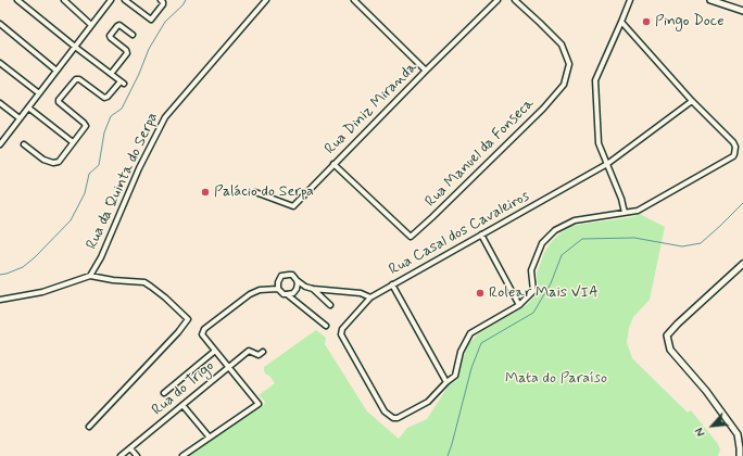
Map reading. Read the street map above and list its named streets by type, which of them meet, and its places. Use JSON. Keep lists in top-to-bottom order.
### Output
{
  "streets": {
    "street": [
      "Rua Diniz Miranda",
      "Rua Manuel da Fonseca",
      "Rua da Quinta do Serpa",
      "Rua Casal dos Cavaleiros",
      "Rua do Trigo"
    ]
  },
  "crossings": [
    ["Rua Diniz Miranda", "Rua Manuel da Fonseca"]
  ],
  "parks": ["Mata do Paraíso"],
  "places": ["Pingo Doce", "Palácio do Serpa", "Rolear Mais VIA"],
  "north": "bottom left"
}
